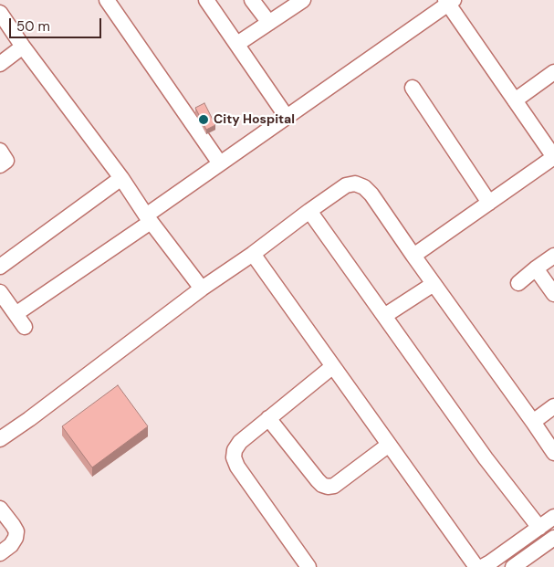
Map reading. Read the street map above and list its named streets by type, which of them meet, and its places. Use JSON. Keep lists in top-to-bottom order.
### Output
{
  "places": ["City Hospital"],
  "scale_bar": "50 m"
}
